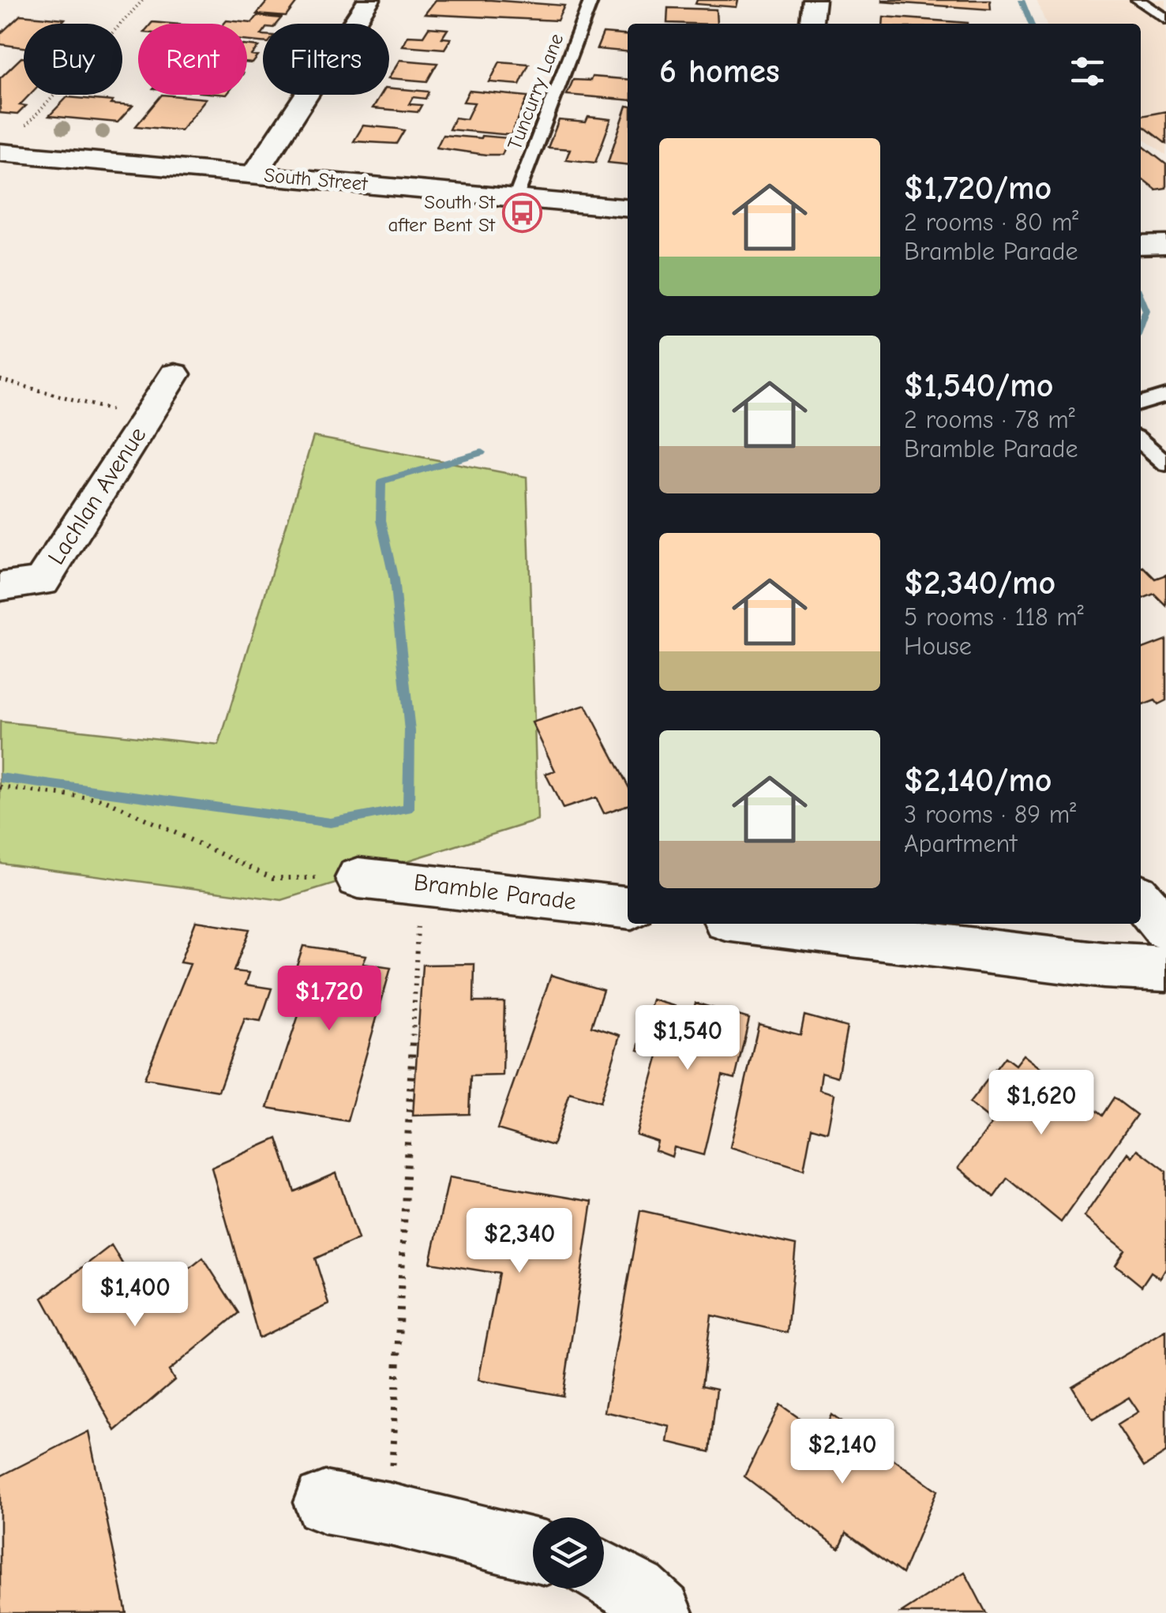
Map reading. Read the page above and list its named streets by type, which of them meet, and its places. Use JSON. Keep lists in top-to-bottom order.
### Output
{
  "streets": {
    "street": ["South Street", "Lachlan Avenue", "Bramble Parade"],
    "lane": ["Tuncurry Lane"]
  },
  "crossings": [
    ["Tuncurry Lane", "South Street"]
  ],
  "places": {
    "bus stop": ["South St after Bent St"]
  },
  "page": {
    "chip": ["Buy", "Rent", "Filters"],
    "heading": "6 homes",
    "list": [
      {
        "name": "$1,720/mo",
        "note": "2 rooms · 80 m² · Bramble Parade"
      },
      {
        "name": "$1,540/mo",
        "note": "2 rooms · 78 m² · Bramble Parade"
      },
      {
        "name": "$2,340/mo",
        "note": "5 rooms · 118 m² · House"
      },
      {
        "name": "$2,140/mo",
        "note": "3 rooms · 89 m² · Apartment"
      }
    ],
    "price": [
      "$1,720",
      "$1,540",
      "$1,620",
      "$2,340",
      "$1,400",
      "$2,140"
    ]
  }
}
